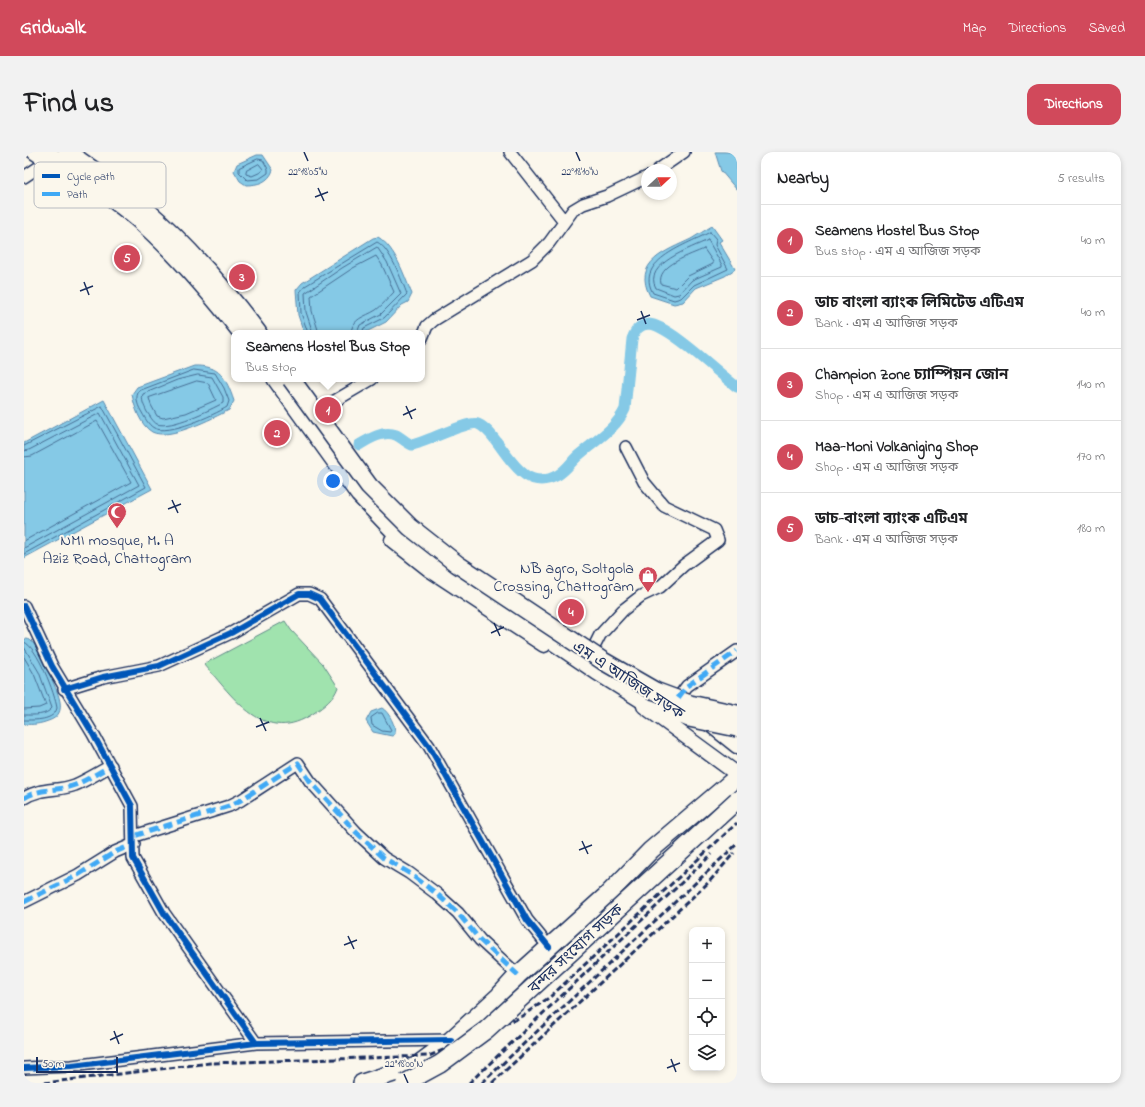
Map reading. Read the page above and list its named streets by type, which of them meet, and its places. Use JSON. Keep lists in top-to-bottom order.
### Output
{
  "streets": {
    "highway": ["বন্দর সংযোগ সড়ক"],
    "main road": ["এম এ আজিজ সড়ক"]
  },
  "places": {
    "mosque": ["NMI mosque, M. A Aziz Road, Chattogram"],
    "shop": ["NB agro, Soltgola Crossing, Chattogram"]
  },
  "legend": ["Cycle path", "Path"],
  "scale_bar": "50 m",
  "north": "right",
  "page": {
    "header": "Gridwalk",
    "nav": ["Map", "Directions", "Saved"],
    "title": "Find us",
    "buttons": "Directions",
    "heading": ["Nearby", "5 results"],
    "list": [
      {
        "mark": "1",
        "name": "Seamens Hostel Bus Stop",
        "note": "Bus stop · এম এ আজিজ সড়ক",
        "value": "40 m"
      },
      {
        "mark": "2",
        "name": "ডাচ বাংলা ব্যাংক লিমিটেড এটিএম",
        "note": "Bank · এম এ আজিজ সড়ক",
        "value": "40 m"
      },
      {
        "mark": "3",
        "name": "Champion Zone চ্যাম্পিয়ন জোন",
        "note": "Shop · এম এ আজিজ সড়ক",
        "value": "140 m"
      },
      {
        "mark": "4",
        "name": "Maa-Moni Volkaniging Shop",
        "note": "Shop · এম এ আজিজ সড়ক",
        "value": "170 m"
      },
      {
        "mark": "5",
        "name": "ডাচ-বাংলা ব্যাংক এটিএম",
        "note": "Bank · এম এ আজিজ সড়ক",
        "value": "180 m"
      }
    ],
    "pins": [
      "5",
      "3",
      "1",
      "2",
      "4"
    ],
    "popup": ["Seamens Hostel Bus Stop", "Bus stop"],
    "map_buttons": ["+", "−"],
    "scale": "50 m"
  },
  "coordinates": ["22°18'05\"N", "22°18'10\"N", "22°18'00\"N"]
}
